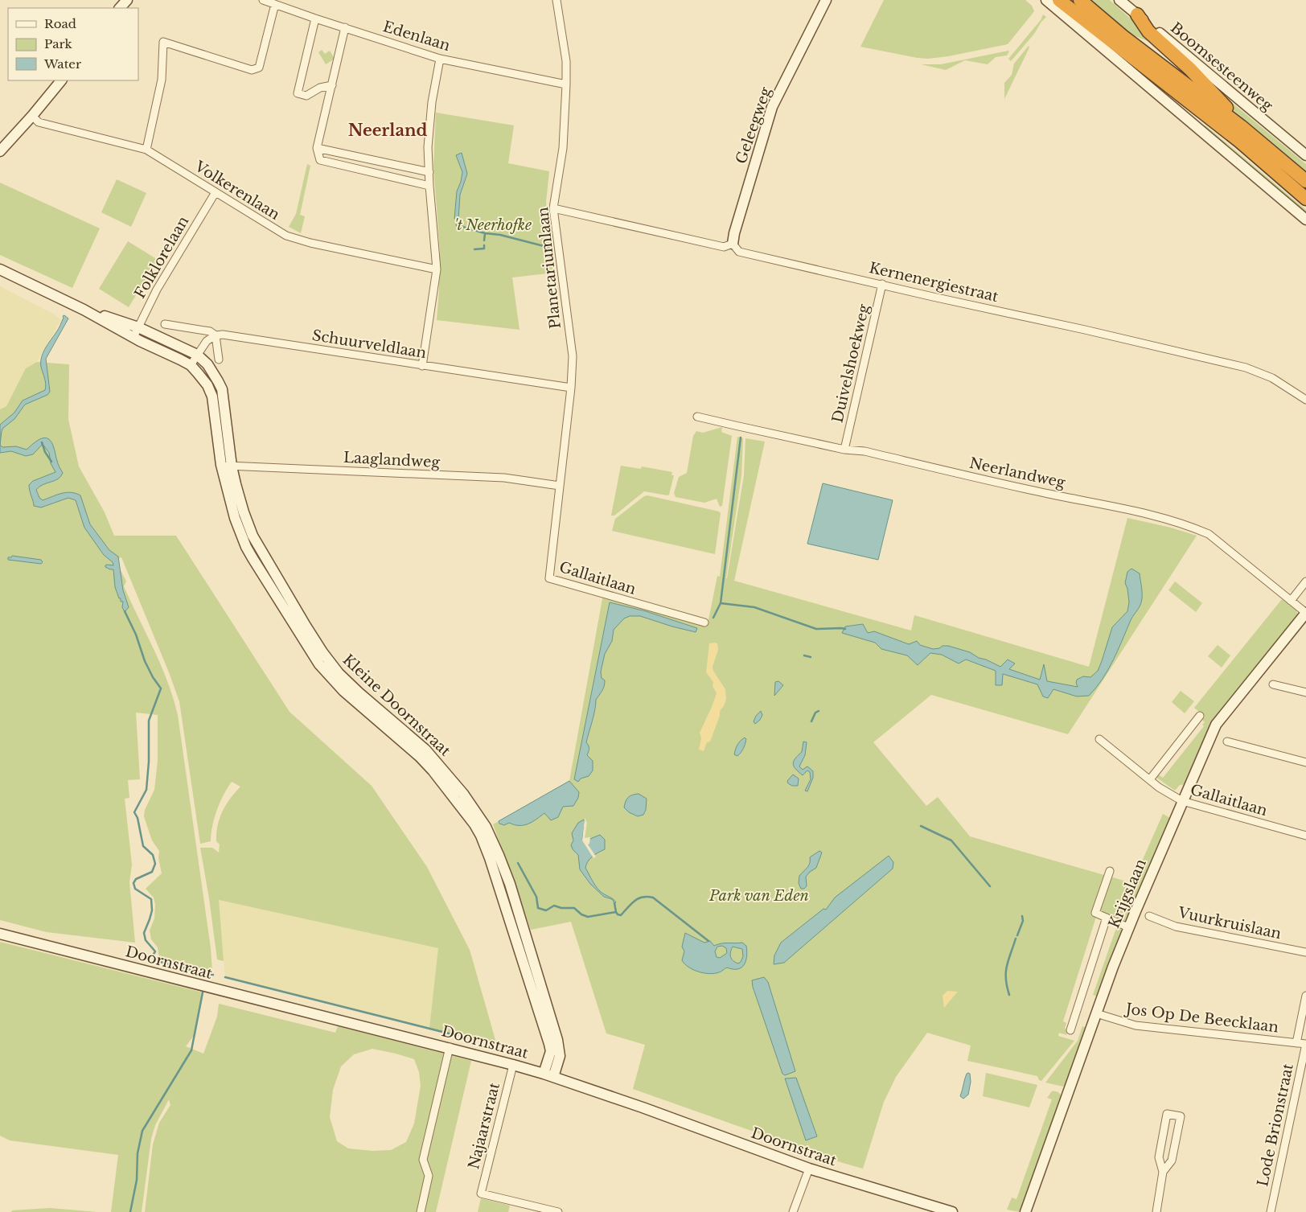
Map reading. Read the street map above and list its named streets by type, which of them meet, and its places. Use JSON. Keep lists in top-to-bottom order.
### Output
{
  "streets": {
    "street": [
      "Edenlaan",
      "Boomsesteenweg",
      "Geleegweg",
      "Volkerenlaan",
      "Folklorelaan",
      "Planetariumlaan",
      "Kernenergiestraat",
      "Schuurveldlaan",
      "Duivelshoekweg",
      "Laaglandweg",
      "Neerlandweg",
      "Gallaitlaan",
      "Kleine Doornstraat",
      "Krijgslaan",
      "Vuurkruislaan",
      "Doornstraat",
      "Jos Op De Beecklaan",
      "Lode Brionstraat",
      "Najaarstraat"
    ]
  },
  "crossings": [
    ["Edenlaan", "Planetariumlaan"],
    ["Geleegweg", "Kernenergiestraat"],
    ["Volkerenlaan", "Folklorelaan"],
    ["Folklorelaan", "Kleine Doornstraat"],
    ["Planetariumlaan", "Schuurveldlaan"],
    ["Planetariumlaan", "Laaglandweg"],
    ["Planetariumlaan", "Gallaitlaan"],
    ["Kernenergiestraat", "Duivelshoekweg"],
    ["Duivelshoekweg", "Neerlandweg"],
    ["Laaglandweg", "Gallaitlaan"],
    ["Laaglandweg", "Kleine Doornstraat"],
    ["Neerlandweg", "Krijgslaan"],
    ["Gallaitlaan", "Krijgslaan"],
    ["Kleine Doornstraat", "Doornstraat"],
    ["Krijgslaan", "Jos Op De Beecklaan"],
    ["Doornstraat", "Najaarstraat"],
    ["Jos Op De Beecklaan", "Lode Brionstraat"]
  ],
  "districts": ["Neerland"],
  "parks": ["'t Neerhofke", "Park van Eden"],
  "legend": ["Road", "Park", "Water"]
}
